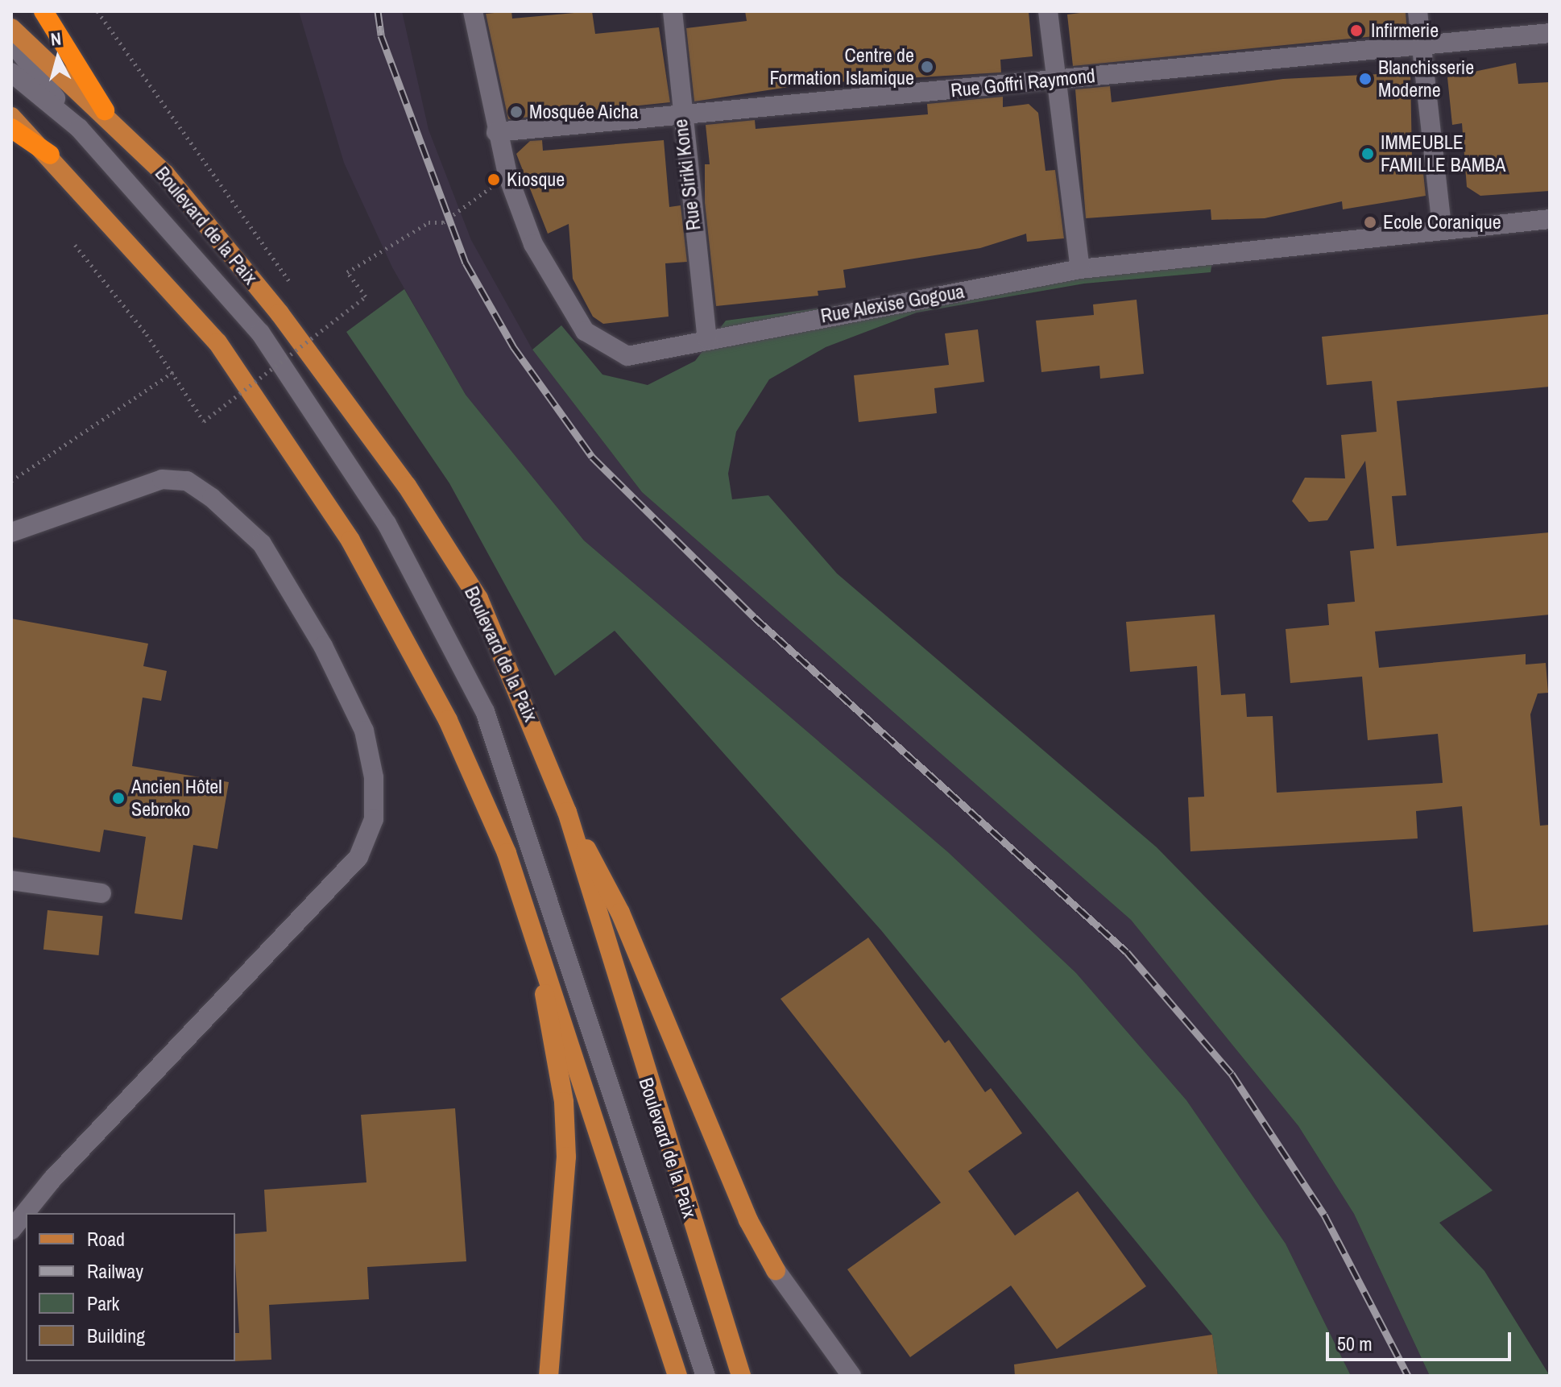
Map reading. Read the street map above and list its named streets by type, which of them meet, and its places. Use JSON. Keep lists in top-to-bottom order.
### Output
{
  "streets": {
    "main road": ["Boulevard de la Paix"],
    "street": ["Rue Goffri Raymond", "Rue Siriki Kone", "Rue Alexise Gogoua"]
  },
  "crossings": [
    ["Rue Goffri Raymond", "Rue Siriki Kone"],
    ["Rue Goffri Raymond", "Rue Alexise Gogoua"],
    ["Rue Siriki Kone", "Rue Alexise Gogoua"]
  ],
  "places": [
    "Infirmerie",
    "Centre de Formation Islamique",
    "Blanchisserie Moderne",
    "Mosquée Aicha",
    "IMMEUBLE FAMILLE BAMBA",
    "Kiosque",
    "Ecole Coranique",
    "Ancien Hôtel Sebroko"
  ],
  "legend": [
    "Road",
    "Railway",
    "Park",
    "Building"
  ],
  "scale_bar": "50 m",
  "north": "top"
}
